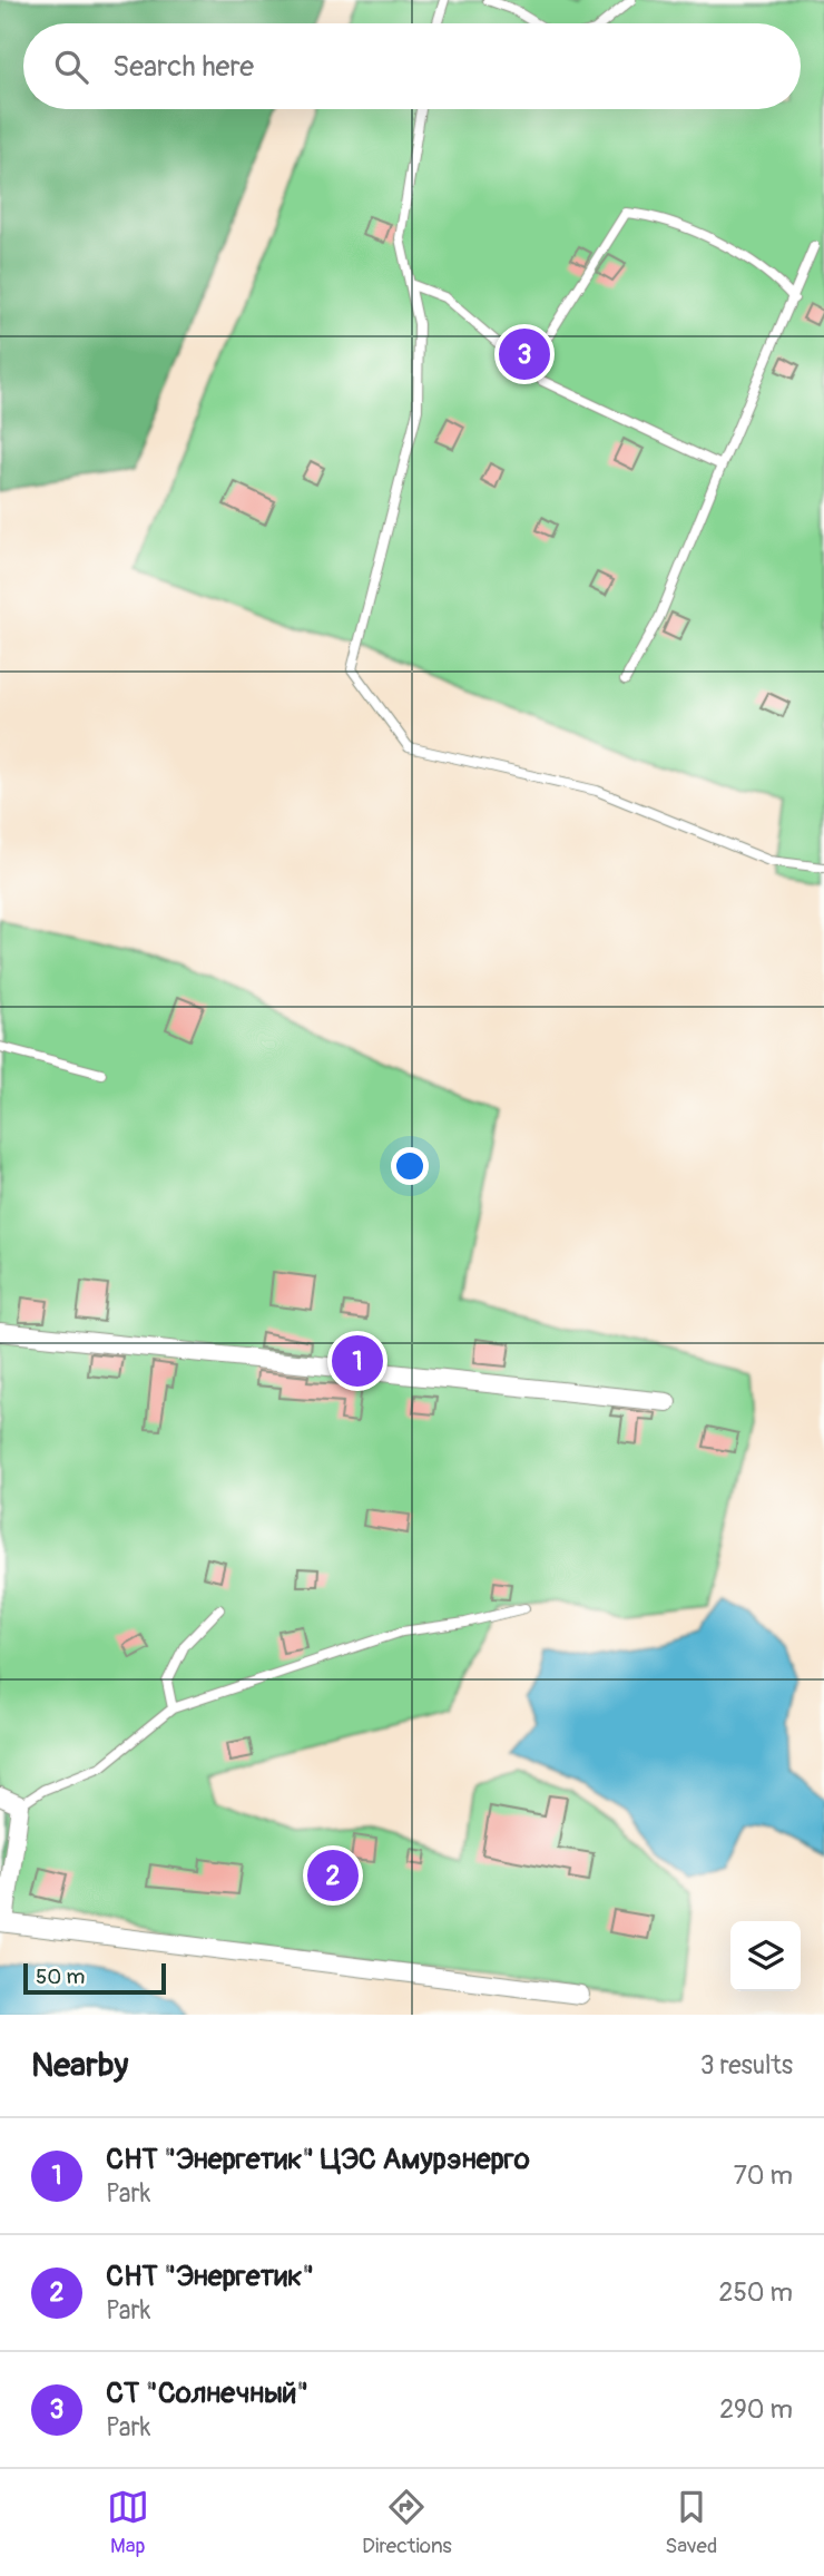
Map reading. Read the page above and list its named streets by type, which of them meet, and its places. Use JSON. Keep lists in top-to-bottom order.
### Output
{
  "scale_bar": "50 m",
  "page": {
    "search": "Search here",
    "pins": ["3", "1", "2"],
    "scale": "50 m",
    "heading": ["Nearby", "3 results"],
    "list": [
      {
        "mark": "1",
        "name": "СНТ \"Энергетик\" ЦЭС Амурэнерго",
        "note": "Park",
        "value": "70 m"
      },
      {
        "mark": "2",
        "name": "СНТ \"Энергетик\"",
        "note": "Park",
        "value": "250 m"
      },
      {
        "mark": "3",
        "name": "СТ \"Солнечный\"",
        "note": "Park",
        "value": "290 m"
      }
    ],
    "nav": ["Map", "Directions", "Saved"]
  }
}
